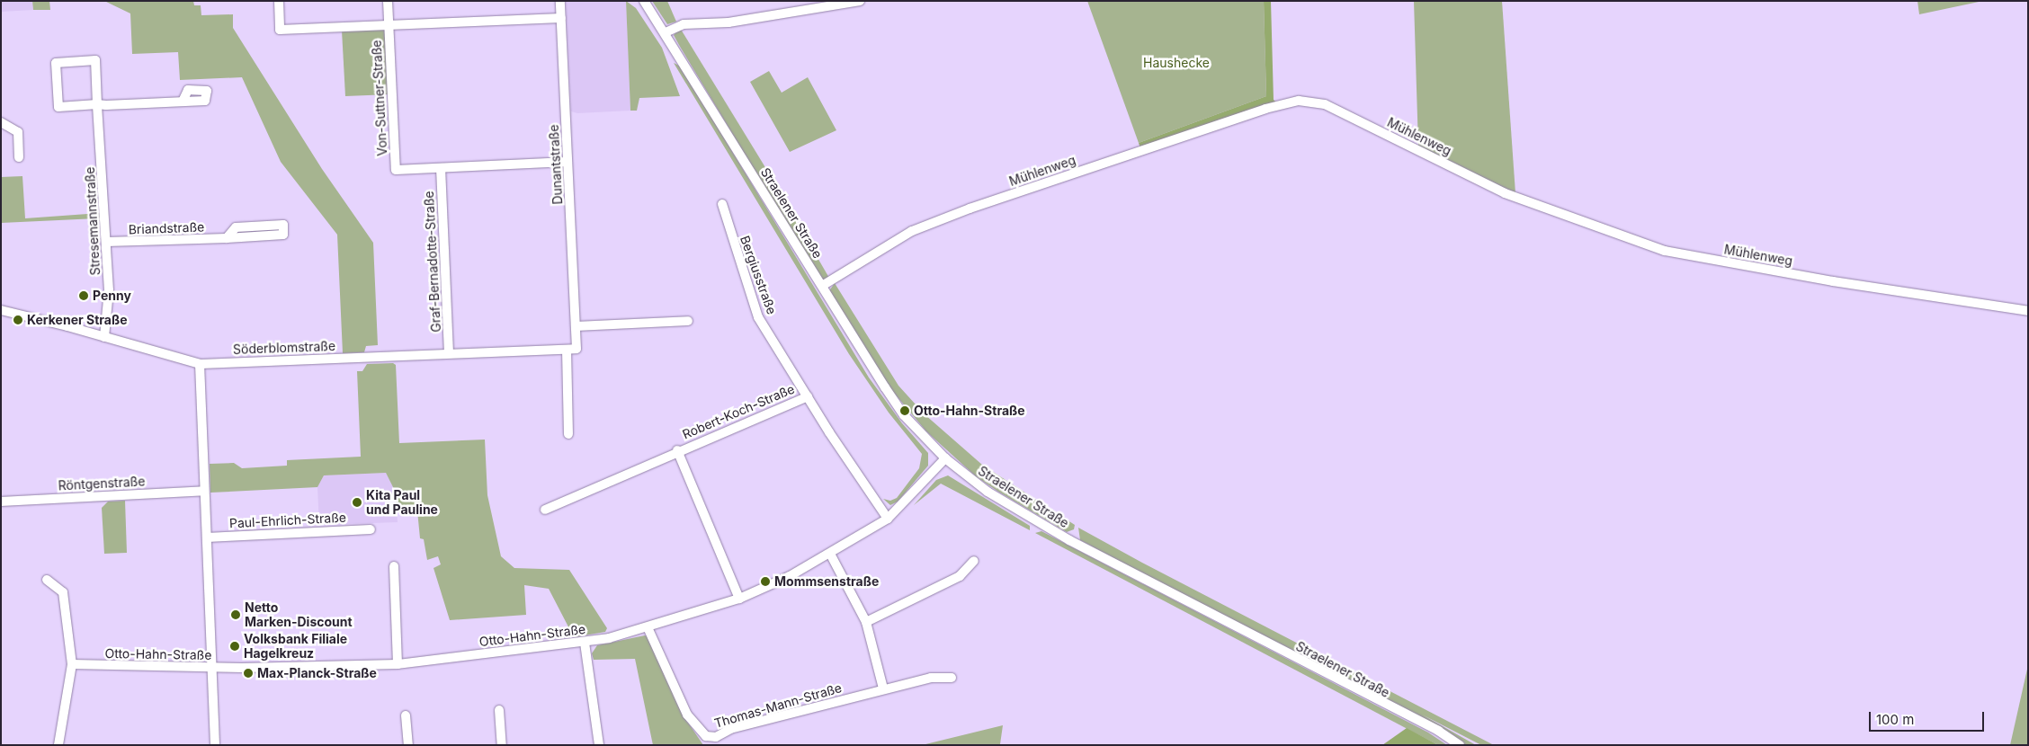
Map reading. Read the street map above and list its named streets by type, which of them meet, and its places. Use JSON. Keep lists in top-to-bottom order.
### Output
{
  "streets": {
    "street": [
      "Von-Suttner-Straße",
      "Mühlenweg",
      "Dunantstraße",
      "Straelener Straße",
      "Stresemannstraße",
      "Briandstraße",
      "Graf-Bernadotte-Straße",
      "Bergiusstraße",
      "Söderblomstraße",
      "Robert-Koch-Straße",
      "Röntgenstraße",
      "Paul-Ehrlich-Straße",
      "Otto-Hahn-Straße",
      "Thomas-Mann-Straße"
    ]
  },
  "crossings": [
    ["Von-Suttner-Straße", "Dunantstraße"],
    ["Von-Suttner-Straße", "Graf-Bernadotte-Straße"],
    ["Mühlenweg", "Straelener Straße"],
    ["Dunantstraße", "Söderblomstraße"],
    ["Straelener Straße", "Otto-Hahn-Straße"],
    ["Stresemannstraße", "Briandstraße"],
    ["Stresemannstraße", "Söderblomstraße"],
    ["Graf-Bernadotte-Straße", "Söderblomstraße"],
    ["Bergiusstraße", "Robert-Koch-Straße"],
    ["Robert-Koch-Straße", "Otto-Hahn-Straße"],
    ["Otto-Hahn-Straße", "Thomas-Mann-Straße"]
  ],
  "parks": ["Haushecke"],
  "places": [
    "Penny",
    "Kerkener Straße",
    "Otto-Hahn-Straße",
    "Kita Paul und Pauline",
    "Mommsenstraße",
    "Netto Marken-Discount",
    "Volksbank Filiale Hagelkreuz",
    "Max-Planck-Straße"
  ],
  "scale_bar": "100 m"
}
